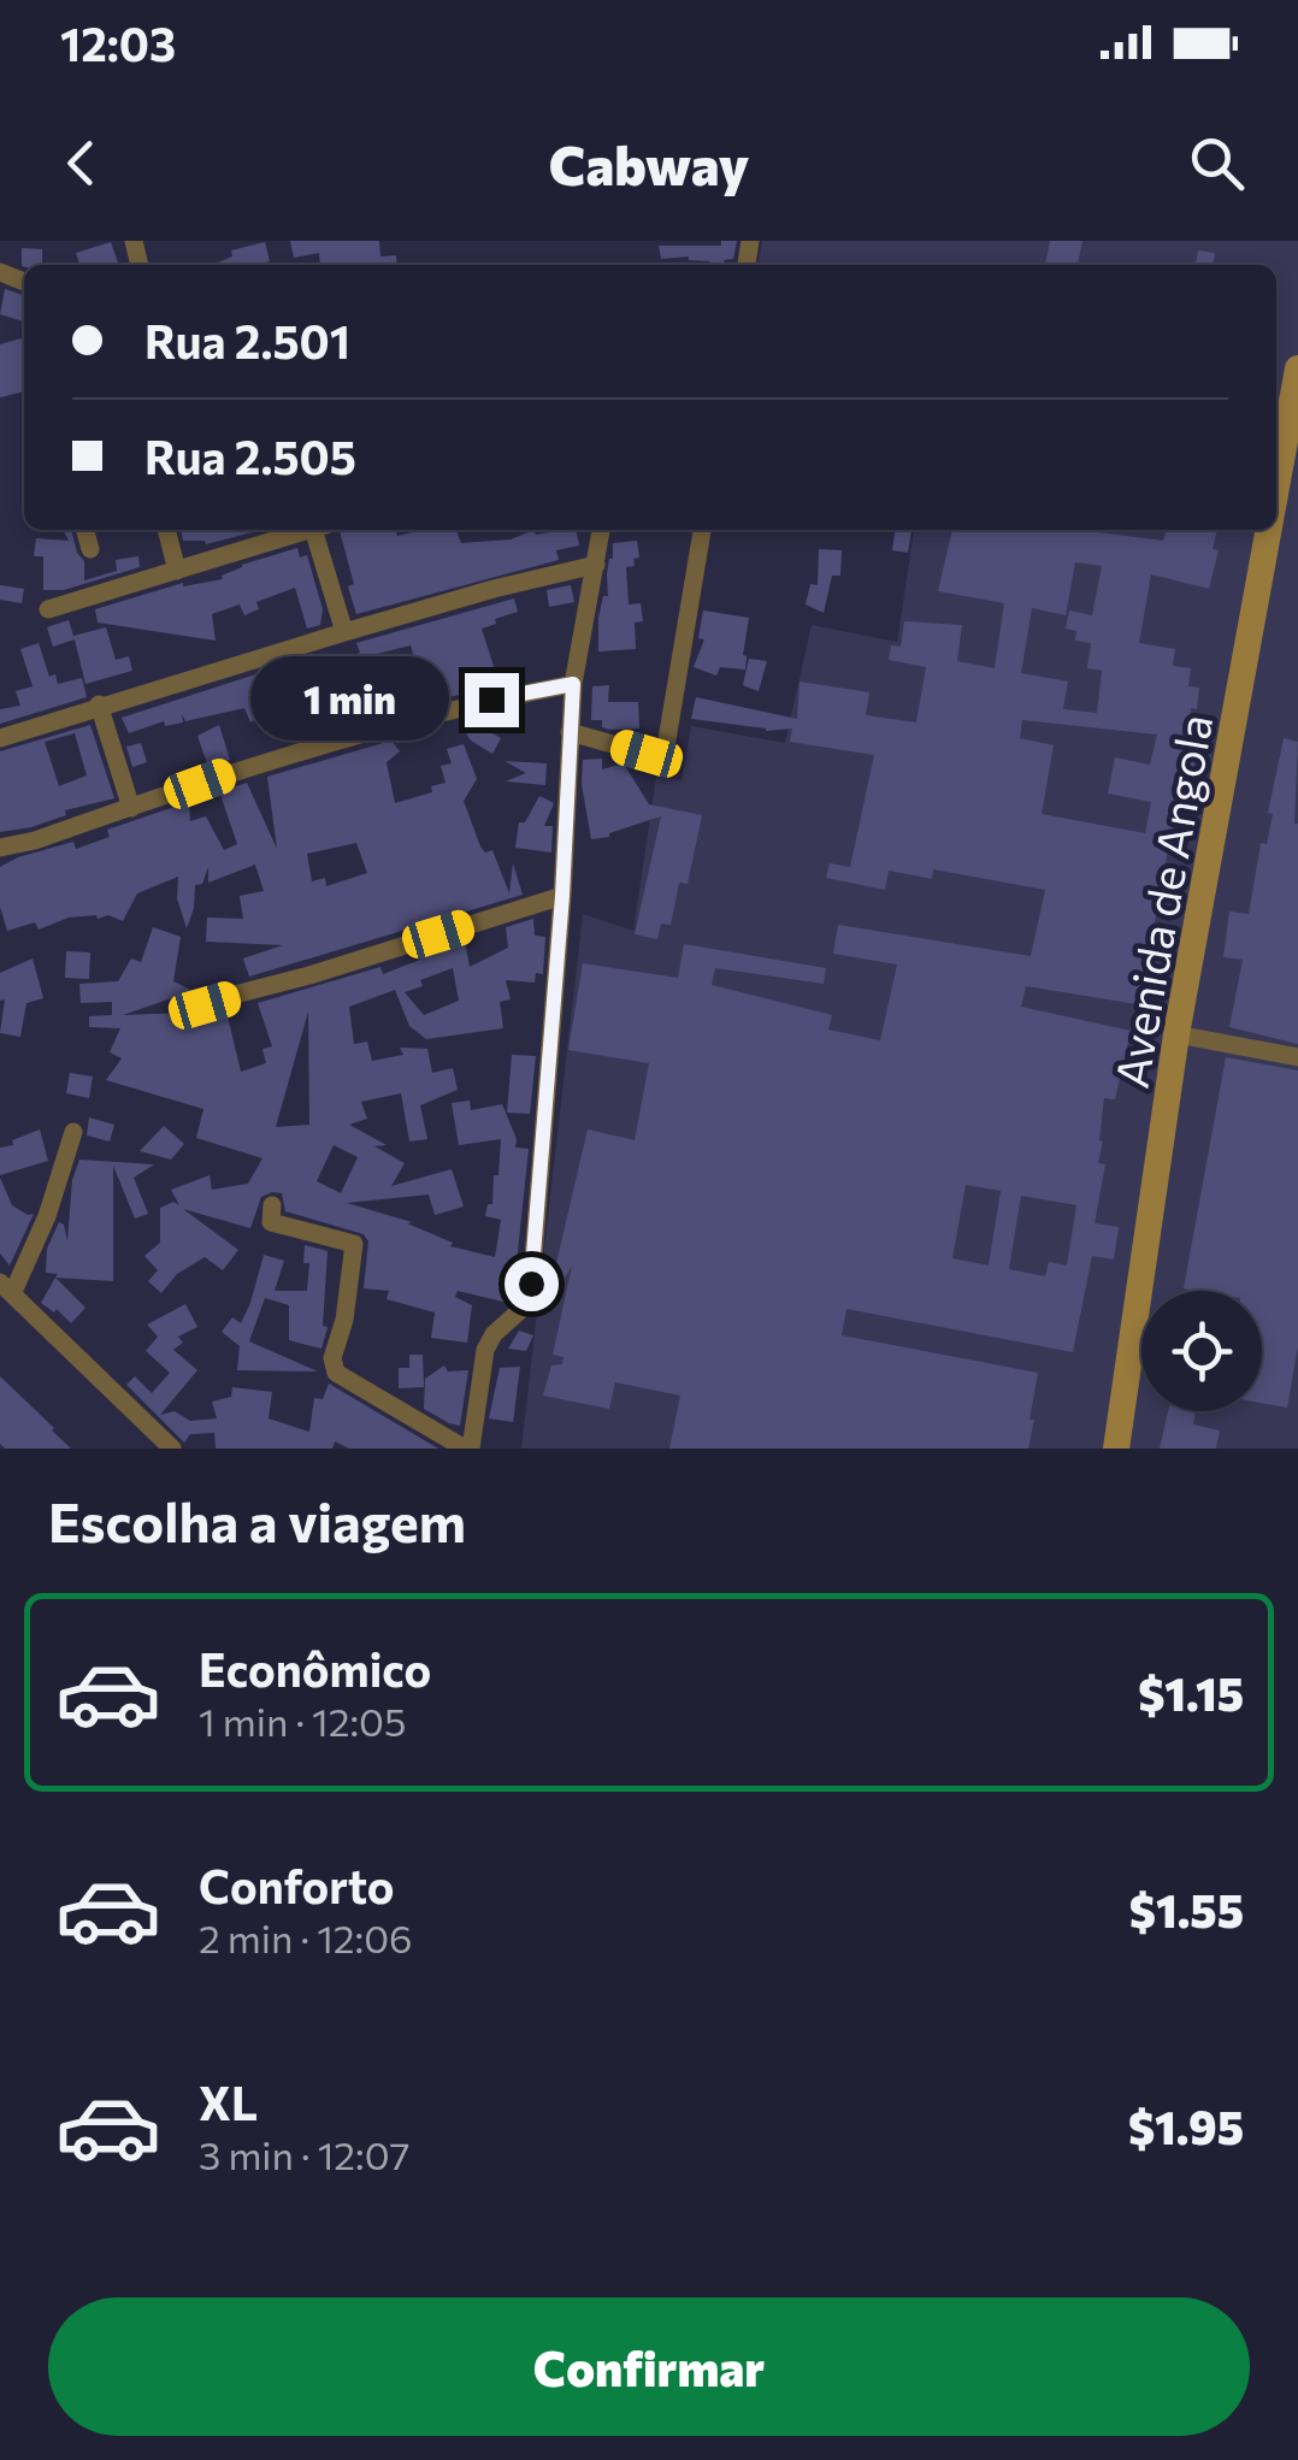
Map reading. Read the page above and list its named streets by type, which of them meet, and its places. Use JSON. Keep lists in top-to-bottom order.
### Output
{
  "streets": {
    "main road": ["Avenida de Angola"]
  },
  "page": {
    "status": "12:03",
    "header": "Cabway",
    "banner": ["Rua 2.501", "Rua 2.505"],
    "bubble": "1 min",
    "heading": "Escolha a viagem",
    "list": [
      {
        "name": "Econômico",
        "note": "1 min · 12:05",
        "value": "$1.15"
      },
      {
        "name": "Conforto",
        "note": "2 min · 12:06",
        "value": "$1.55"
      },
      {
        "name": "XL",
        "note": "3 min · 12:07",
        "value": "$1.95"
      }
    ],
    "buttons": "Confirmar"
  }
}
